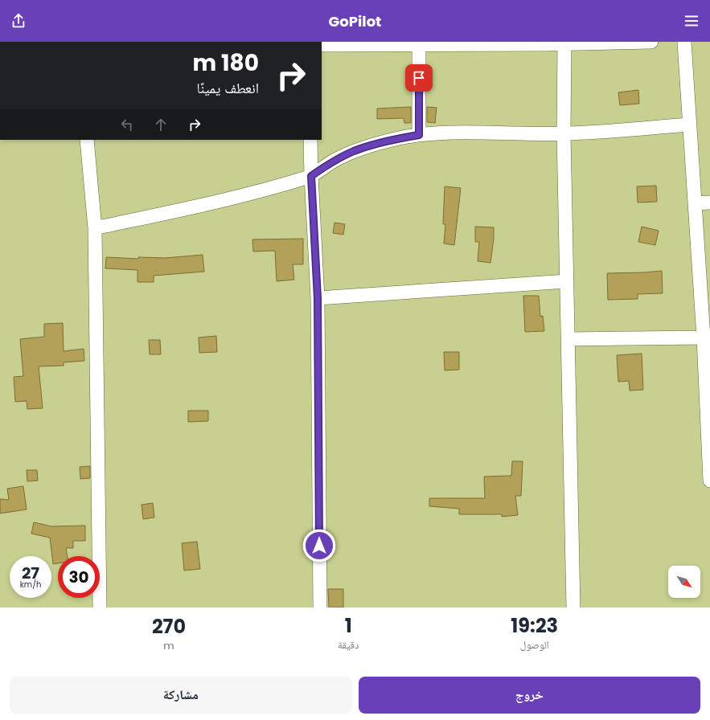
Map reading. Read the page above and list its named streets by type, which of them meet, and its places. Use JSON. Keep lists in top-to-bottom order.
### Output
{
  "north": "bottom right",
  "page": {
    "header": "GoPilot",
    "turn": ["180 m", "انعطف يمينًا"],
    "speed": "27 km/h",
    "limit": "30",
    "eta": [
      "19:23",
      "الوصول",
      "1",
      "دقيقة",
      "270",
      "m"
    ],
    "buttons": ["خروج", "مشاركة"]
  }
}
